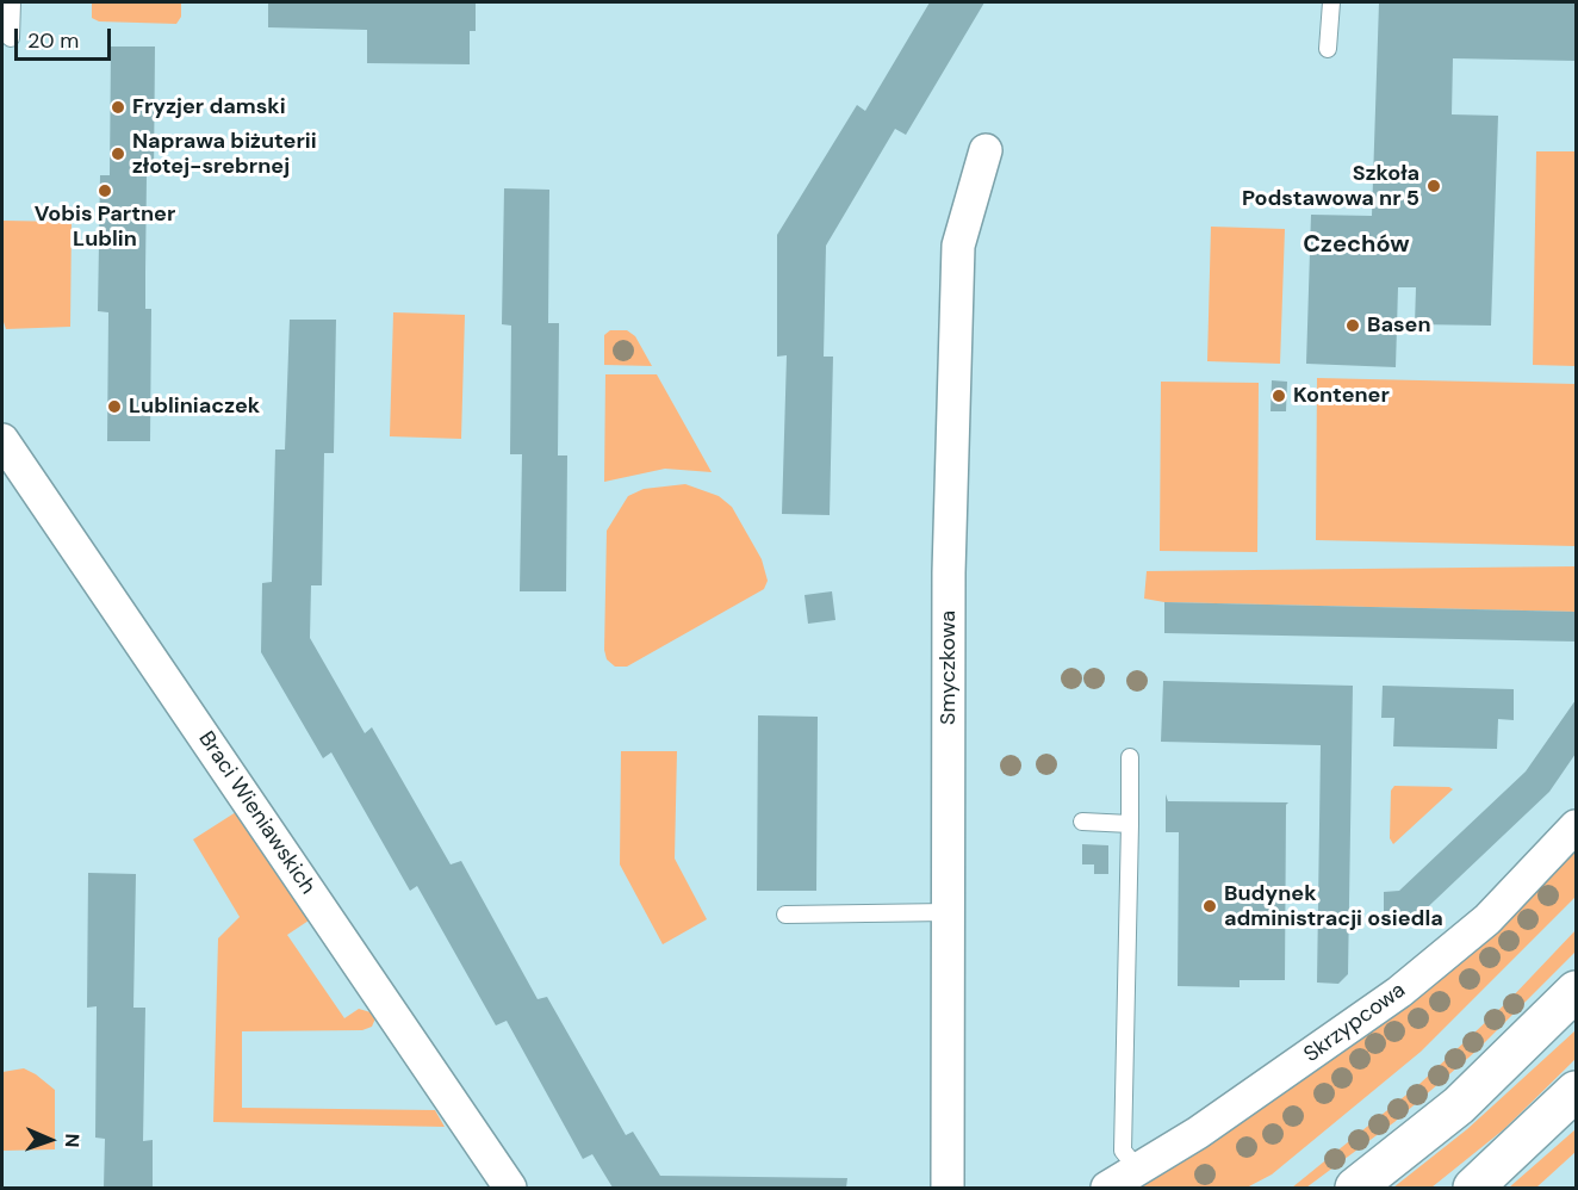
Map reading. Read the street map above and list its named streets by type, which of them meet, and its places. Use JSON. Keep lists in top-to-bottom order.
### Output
{
  "streets": {
    "street": ["Smyczkowa", "Braci Wieniawskich", "Skrzypcowa"]
  },
  "districts": ["Czechów"],
  "places": [
    "Fryzjer damski",
    "Naprawa biżuterii złotej-srebrnej",
    "Szkoła Podstawowa nr 5",
    "Vobis Partner Lublin",
    "Basen",
    "Kontener",
    "Lubliniaczek",
    "Budynek administracji osiedla"
  ],
  "scale_bar": "20 m",
  "north": "right"
}
